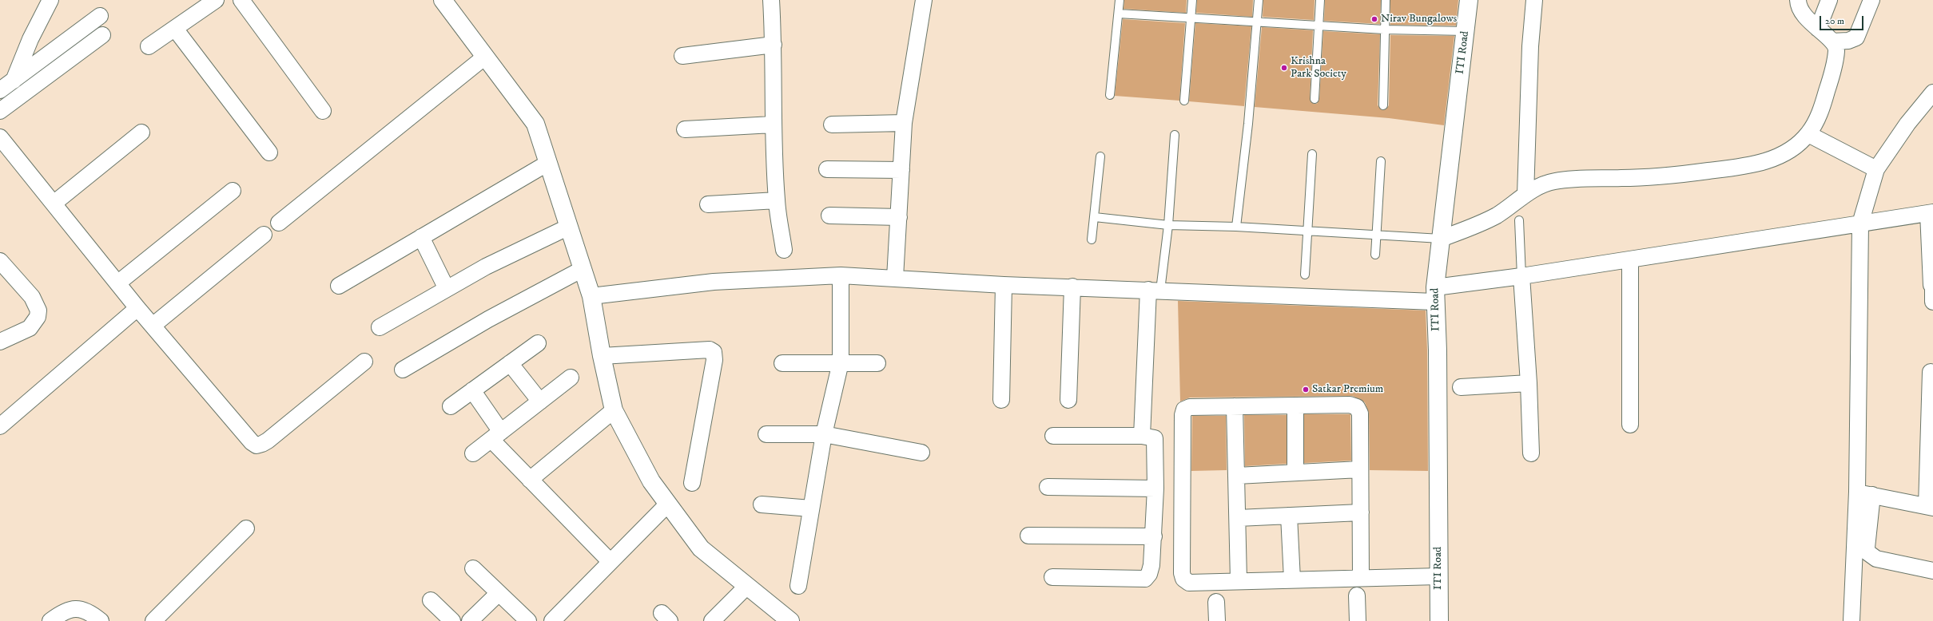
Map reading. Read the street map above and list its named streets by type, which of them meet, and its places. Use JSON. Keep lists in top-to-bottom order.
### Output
{
  "streets": {
    "street": ["ITI Road"]
  },
  "places": ["Nirav Bungalows", "Krishna Park Society", "Satkar Premium"],
  "scale_bar": "20 m"
}
